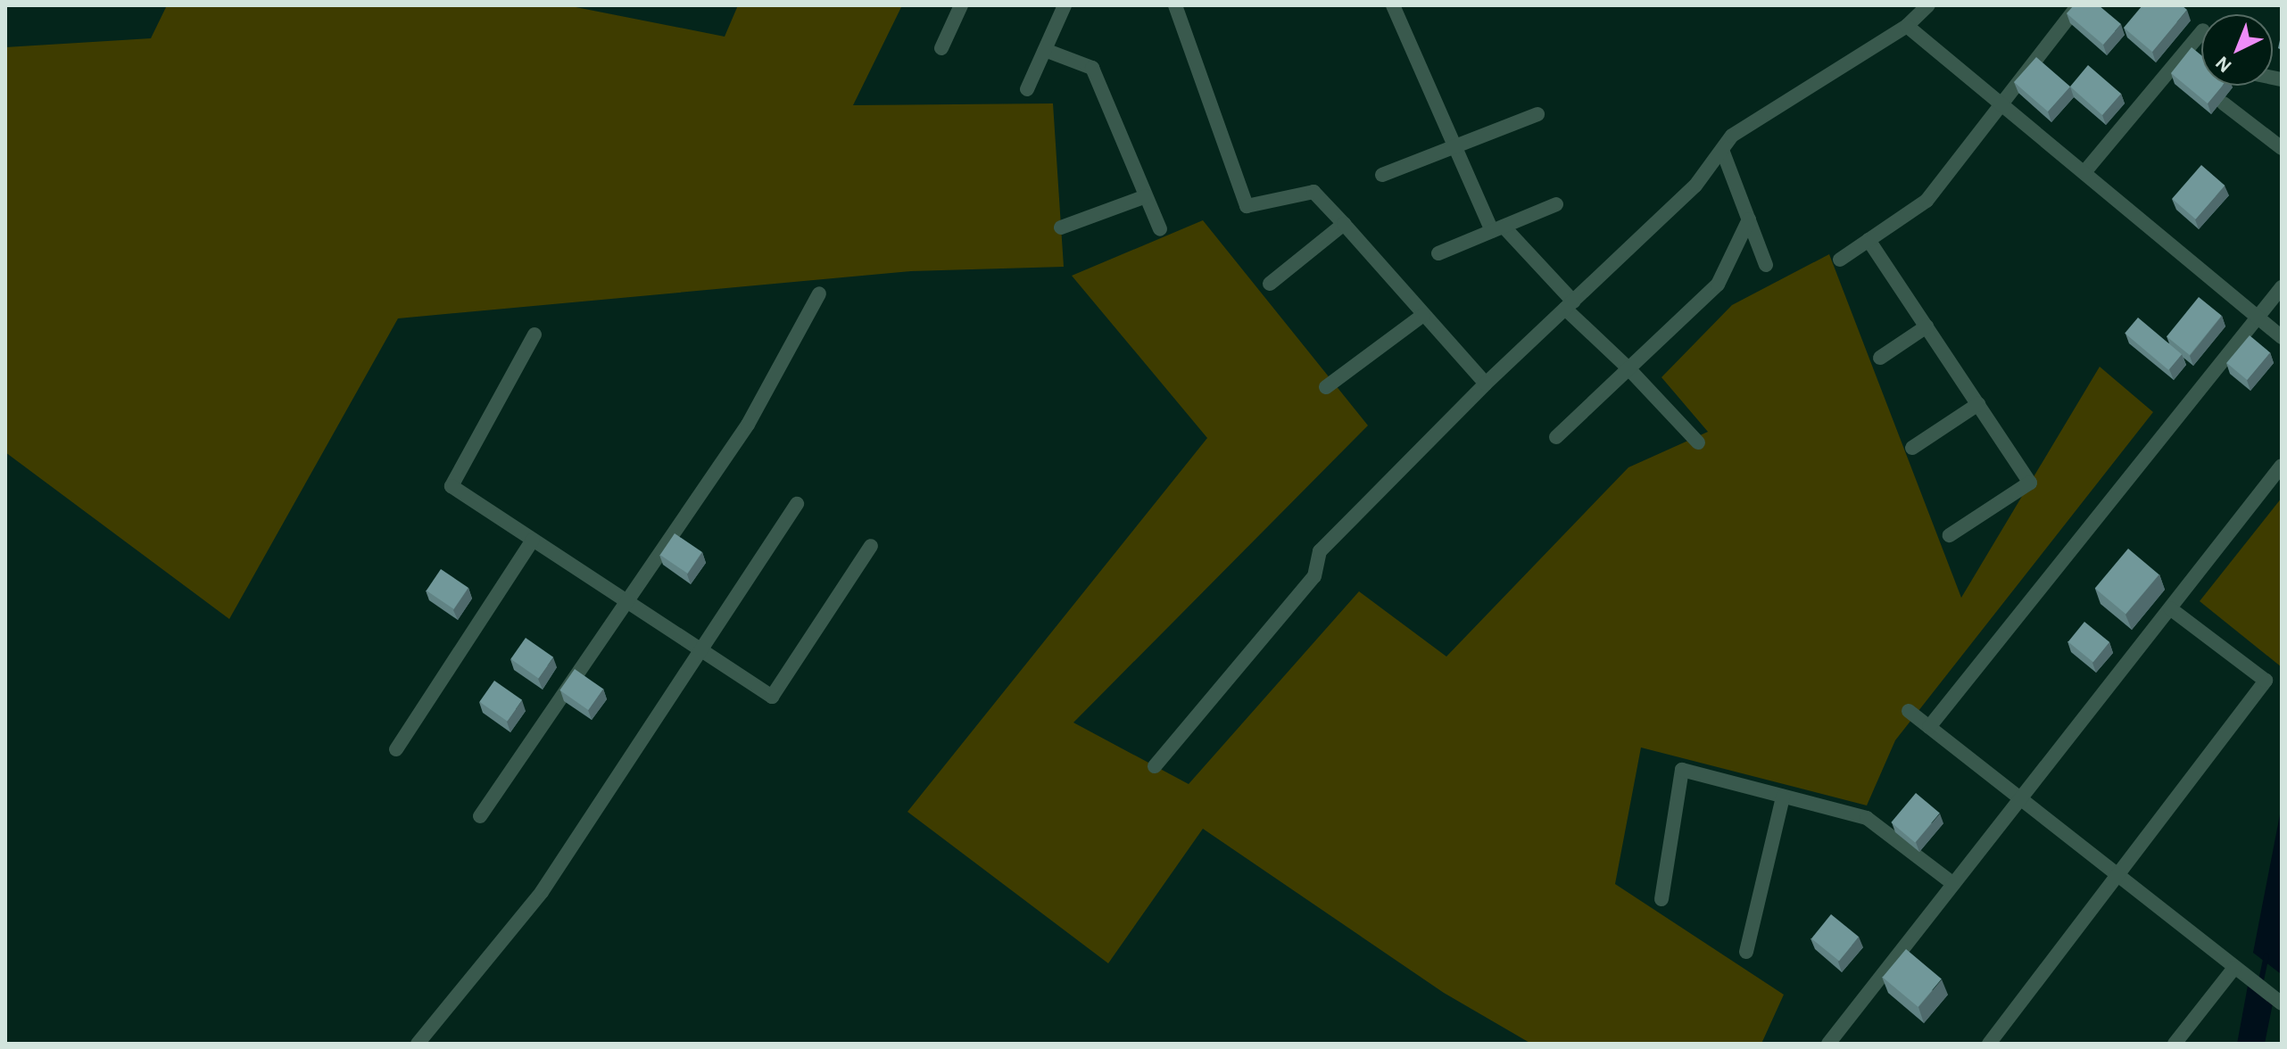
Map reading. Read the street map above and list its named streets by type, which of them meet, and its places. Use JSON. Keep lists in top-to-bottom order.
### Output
{
  "north": "bottom left"
}
